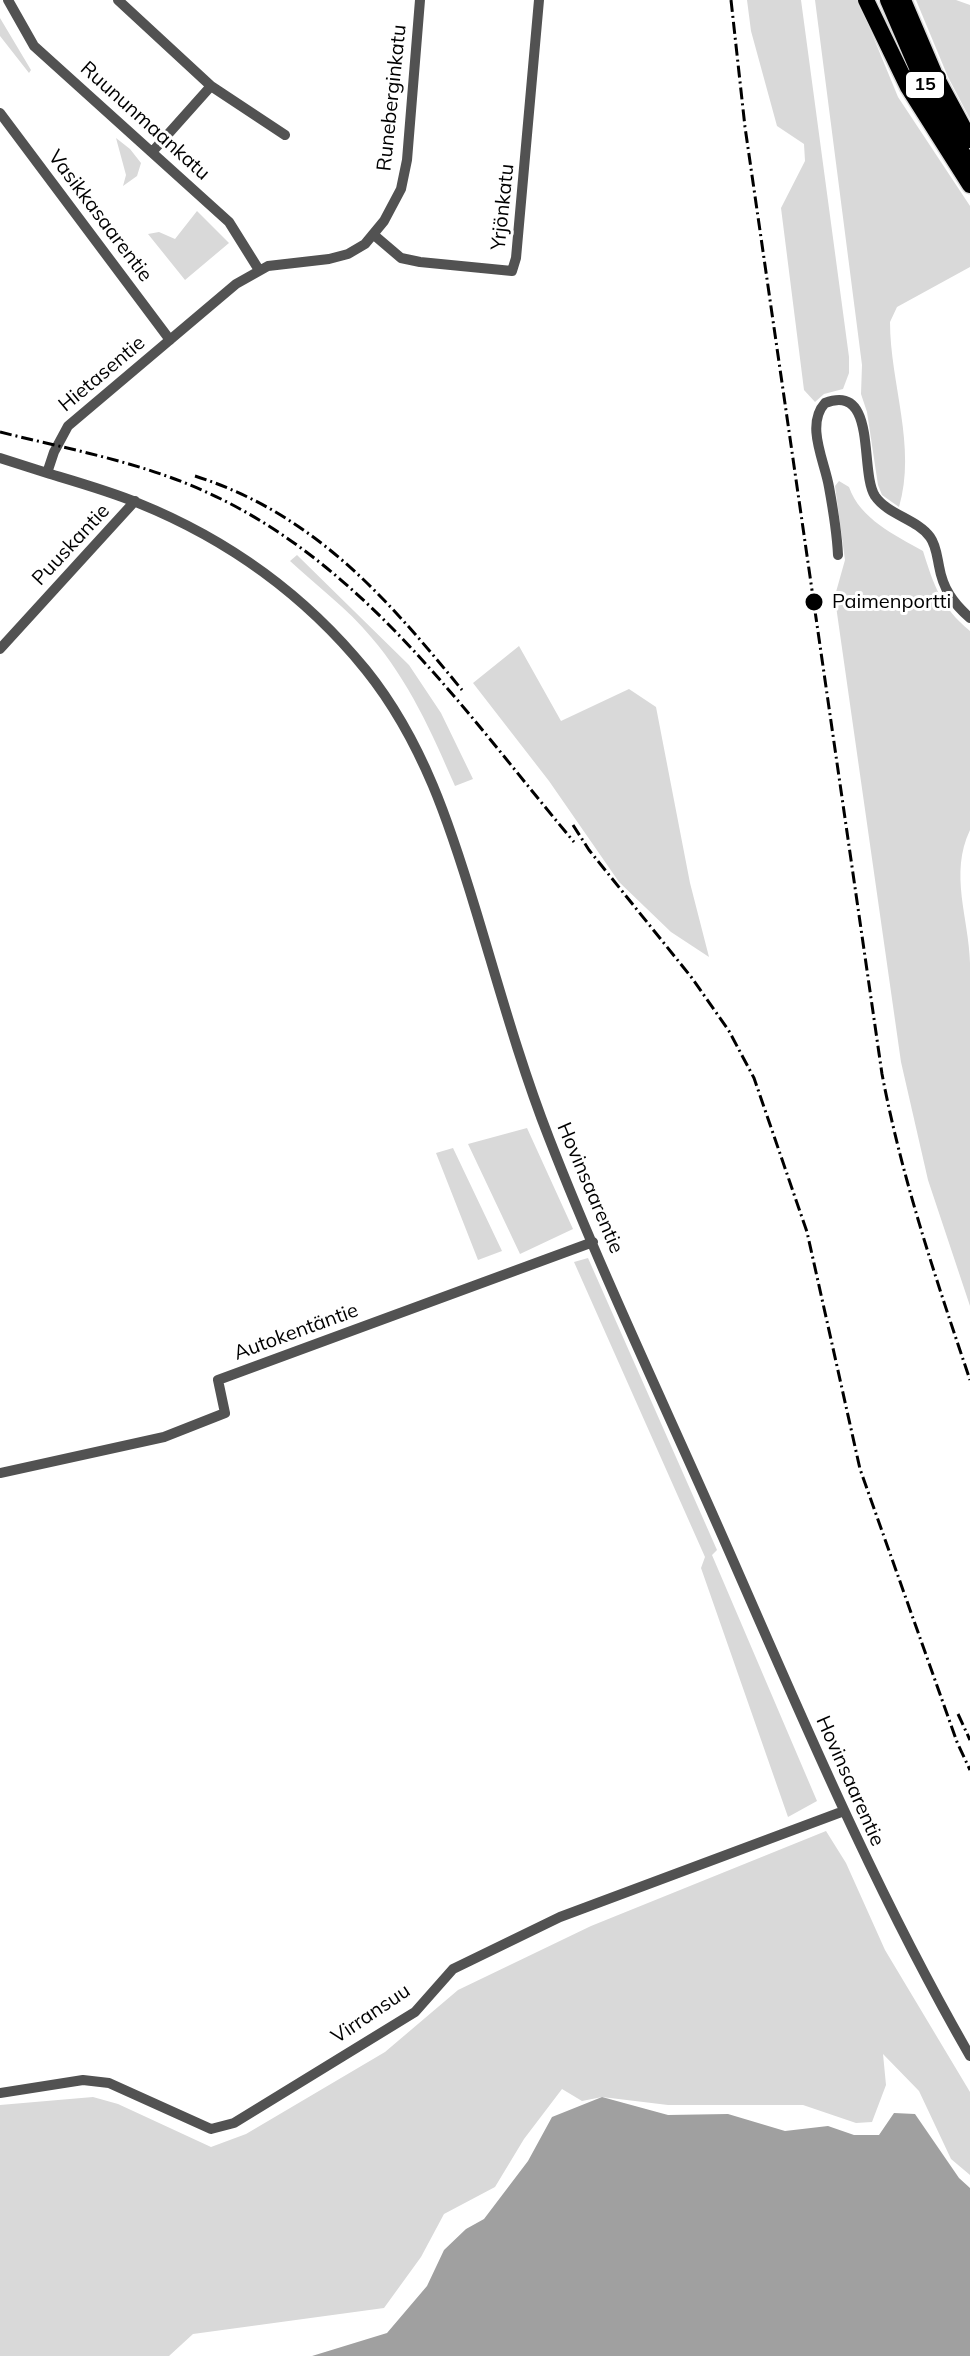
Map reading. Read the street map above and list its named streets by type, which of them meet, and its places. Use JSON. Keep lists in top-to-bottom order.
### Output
{
  "streets": {
    "highway": ["15"],
    "street": [
      "Runeberginkatu",
      "Ruununmaankatu",
      "Yrjönkatu",
      "Vasikkasaarentie",
      "Hietasentie",
      "Puuskantie",
      "Hovinsaarentie",
      "Autokentäntie",
      "Virransuu"
    ]
  },
  "crossings": [
    ["Runeberginkatu", "Ruununmaankatu"],
    ["Runeberginkatu", "Yrjönkatu"],
    ["Runeberginkatu", "Hietasentie"],
    ["Vasikkasaarentie", "Hietasentie"],
    ["Hietasentie", "Hovinsaarentie"],
    ["Puuskantie", "Hovinsaarentie"],
    ["Hovinsaarentie", "Autokentäntie"],
    ["Hovinsaarentie", "Virransuu"]
  ],
  "places": ["Paimenportti"]
}
